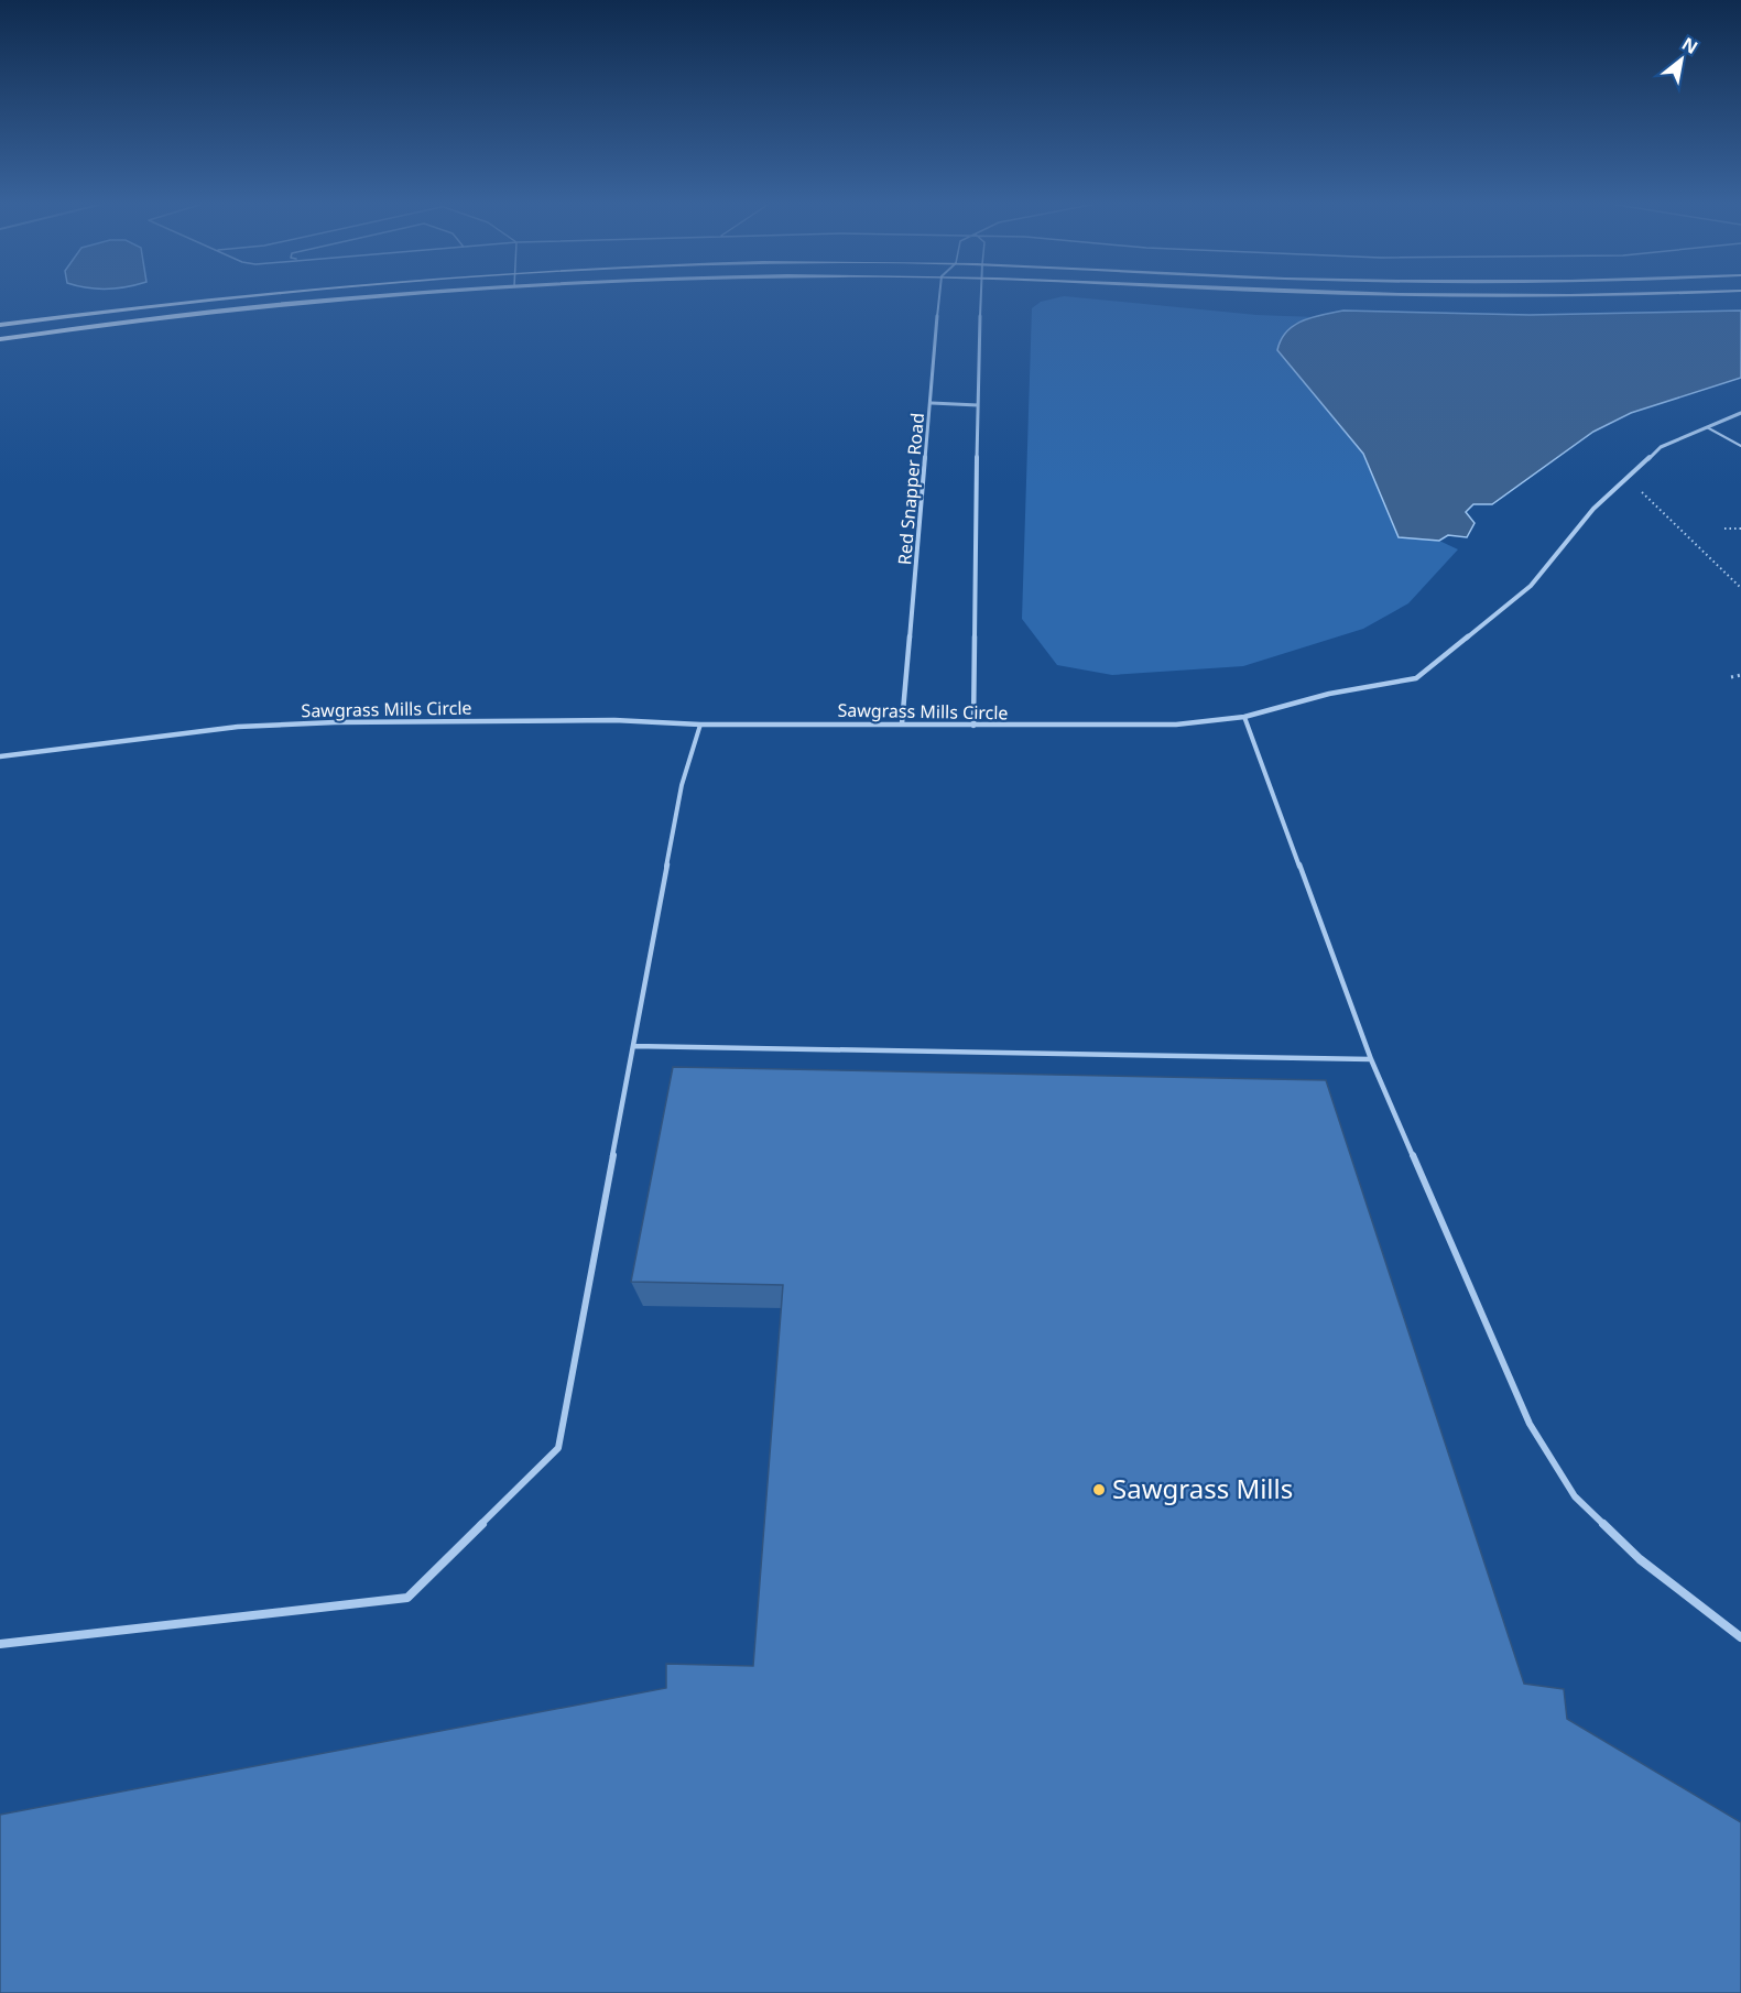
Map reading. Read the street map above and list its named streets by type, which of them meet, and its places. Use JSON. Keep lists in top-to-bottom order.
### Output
{
  "streets": {
    "street": ["Red Snapper Road", "Sawgrass Mills Circle"]
  },
  "crossings": [
    ["Red Snapper Road", "Sawgrass Mills Circle"]
  ],
  "places": ["Sawgrass Mills"],
  "north": "top right"
}
